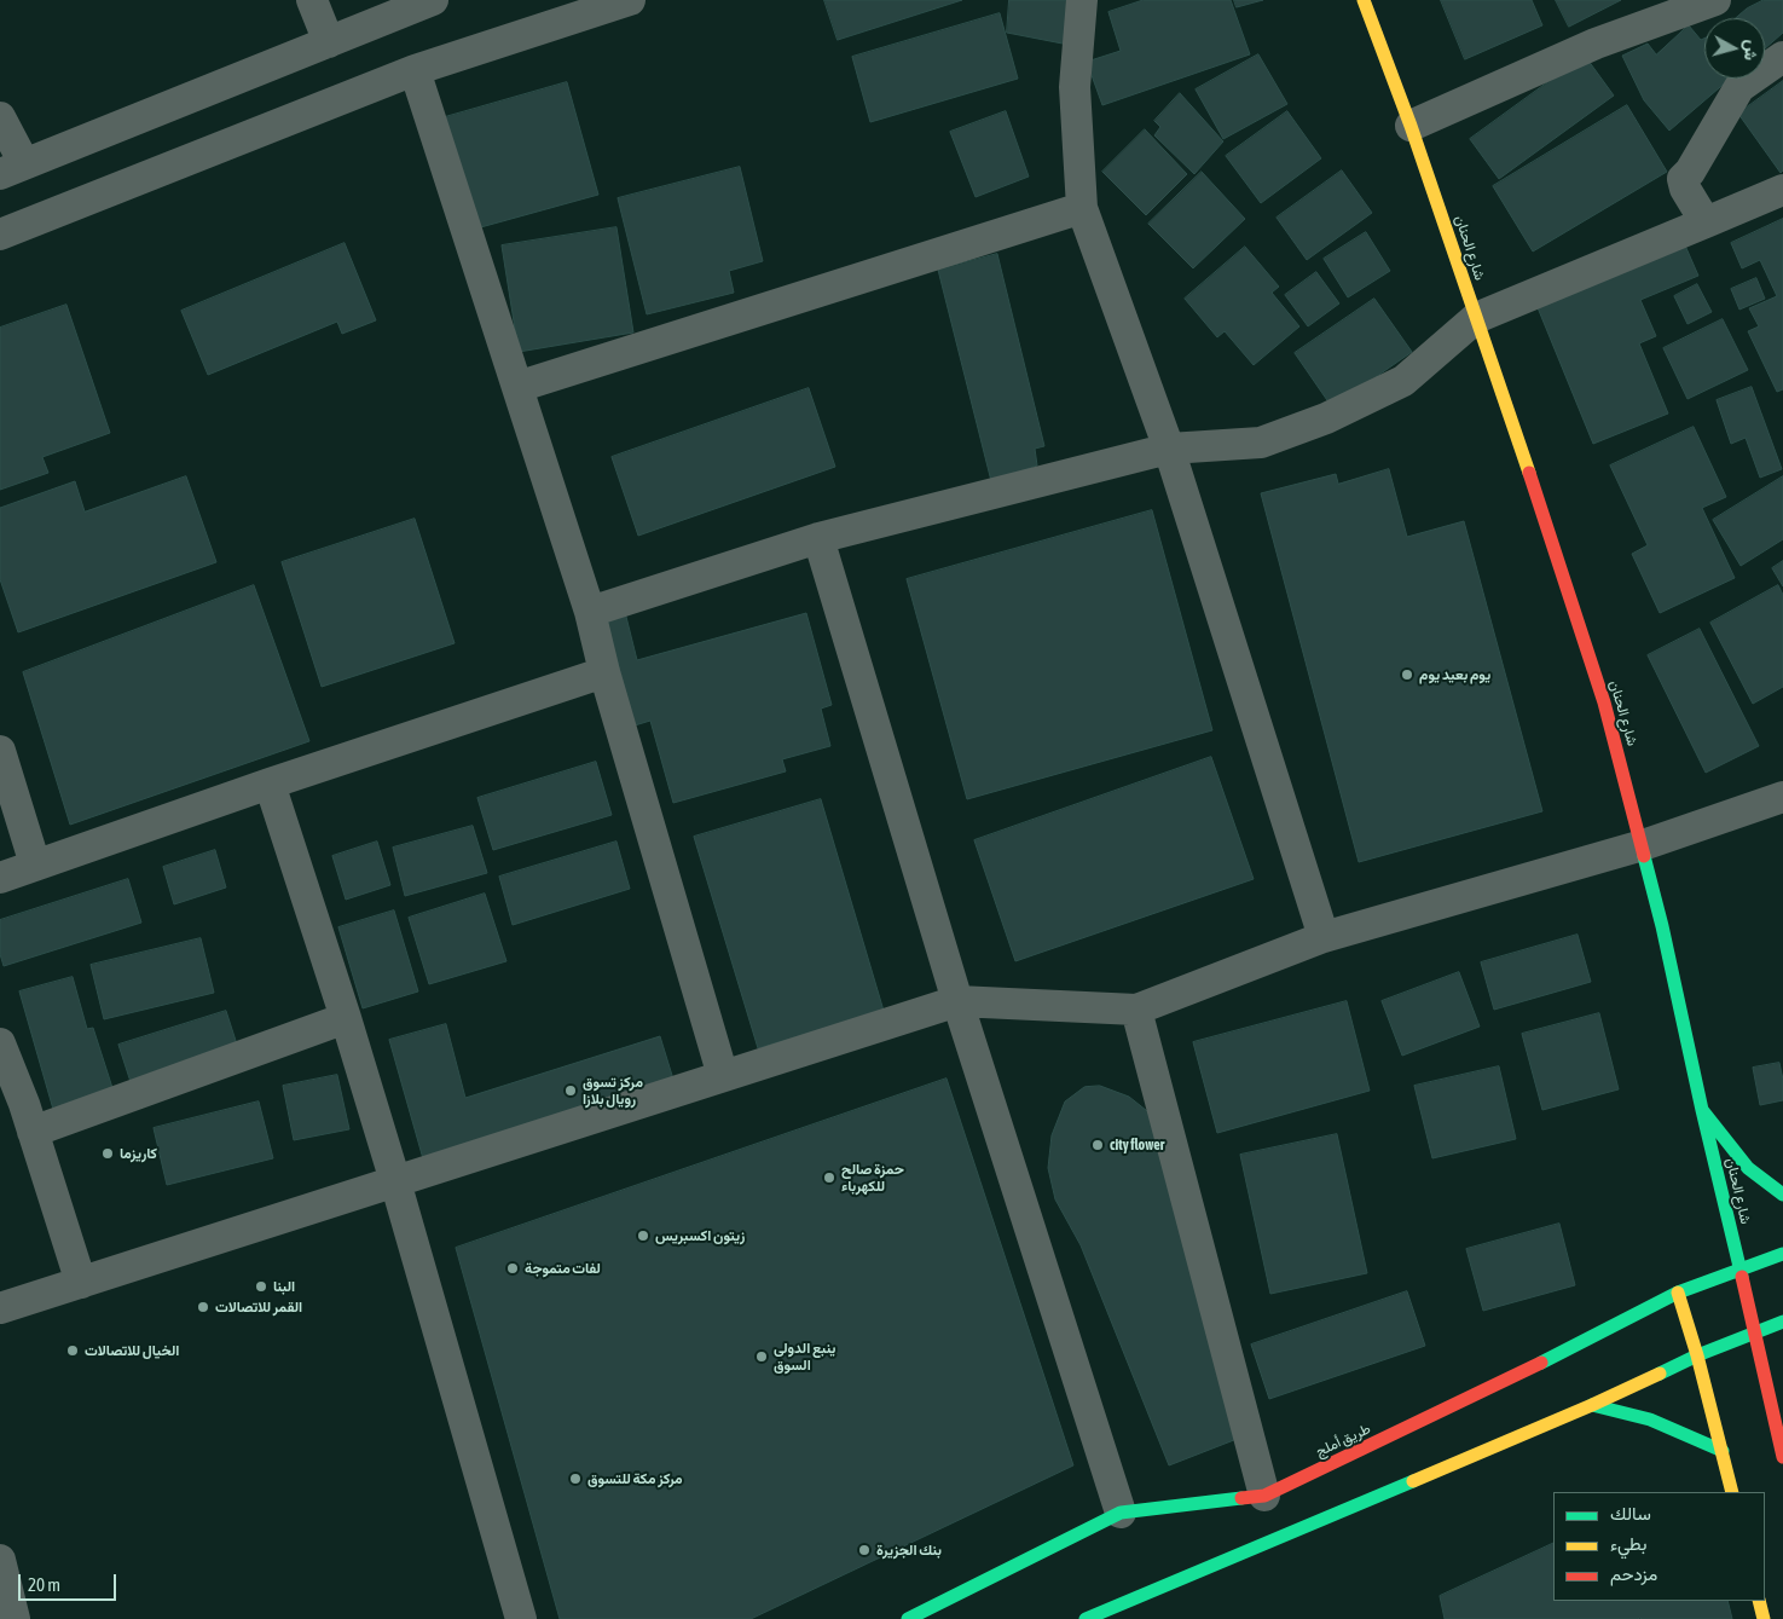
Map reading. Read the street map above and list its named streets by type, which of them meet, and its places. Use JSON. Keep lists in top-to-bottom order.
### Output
{
  "streets": {
    "main road": ["شارع الحنان", "طريق أملج"]
  },
  "crossings": [
    ["شارع الحنان", "طريق أملج"]
  ],
  "places": [
    "يوم بعيد يوم",
    "مركز تسوق رويال بلازا",
    "city flower",
    "كاريزما",
    "حمزة صالح للكهرباء",
    "زيتون اكسبريس",
    "لفات متموجة",
    "البنا",
    "القمر للاتصالات",
    "الخيال للاتصالات",
    "ينبع الدولى السوق",
    "مركز مكة للتسوق",
    "بنك الجزيرة"
  ],
  "legend": ["سالك", "بطيء", "مزدحم"],
  "scale_bar": "20 m",
  "north": "right"
}
